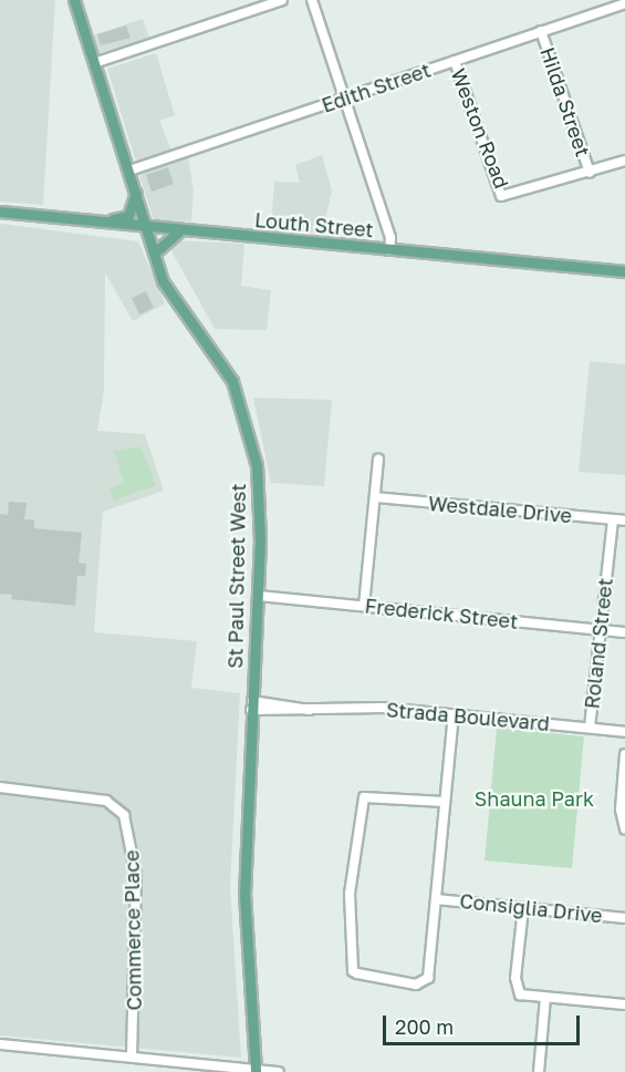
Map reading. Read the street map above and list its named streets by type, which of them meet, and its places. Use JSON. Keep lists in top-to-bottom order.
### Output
{
  "streets": {
    "main road": ["Louth Street", "St Paul Street West"],
    "street": [
      "Edith Street",
      "Hilda Street",
      "Weston Road",
      "Westdale Drive",
      "Frederick Street",
      "Roland Street",
      "Strada Boulevard",
      "Consiglia Drive",
      "Commerce Place"
    ]
  },
  "crossings": [
    ["Edith Street", "Hilda Street"],
    ["Edith Street", "Weston Road"],
    ["Edith Street", "St Paul Street West"],
    ["Hilda Street", "Weston Road"],
    ["Louth Street", "St Paul Street West"],
    ["Westdale Drive", "Roland Street"],
    ["St Paul Street West", "Frederick Street"],
    ["St Paul Street West", "Strada Boulevard"],
    ["Frederick Street", "Roland Street"],
    ["Roland Street", "Strada Boulevard"]
  ],
  "parks": ["Shauna Park"],
  "scale_bar": "200 m"
}
